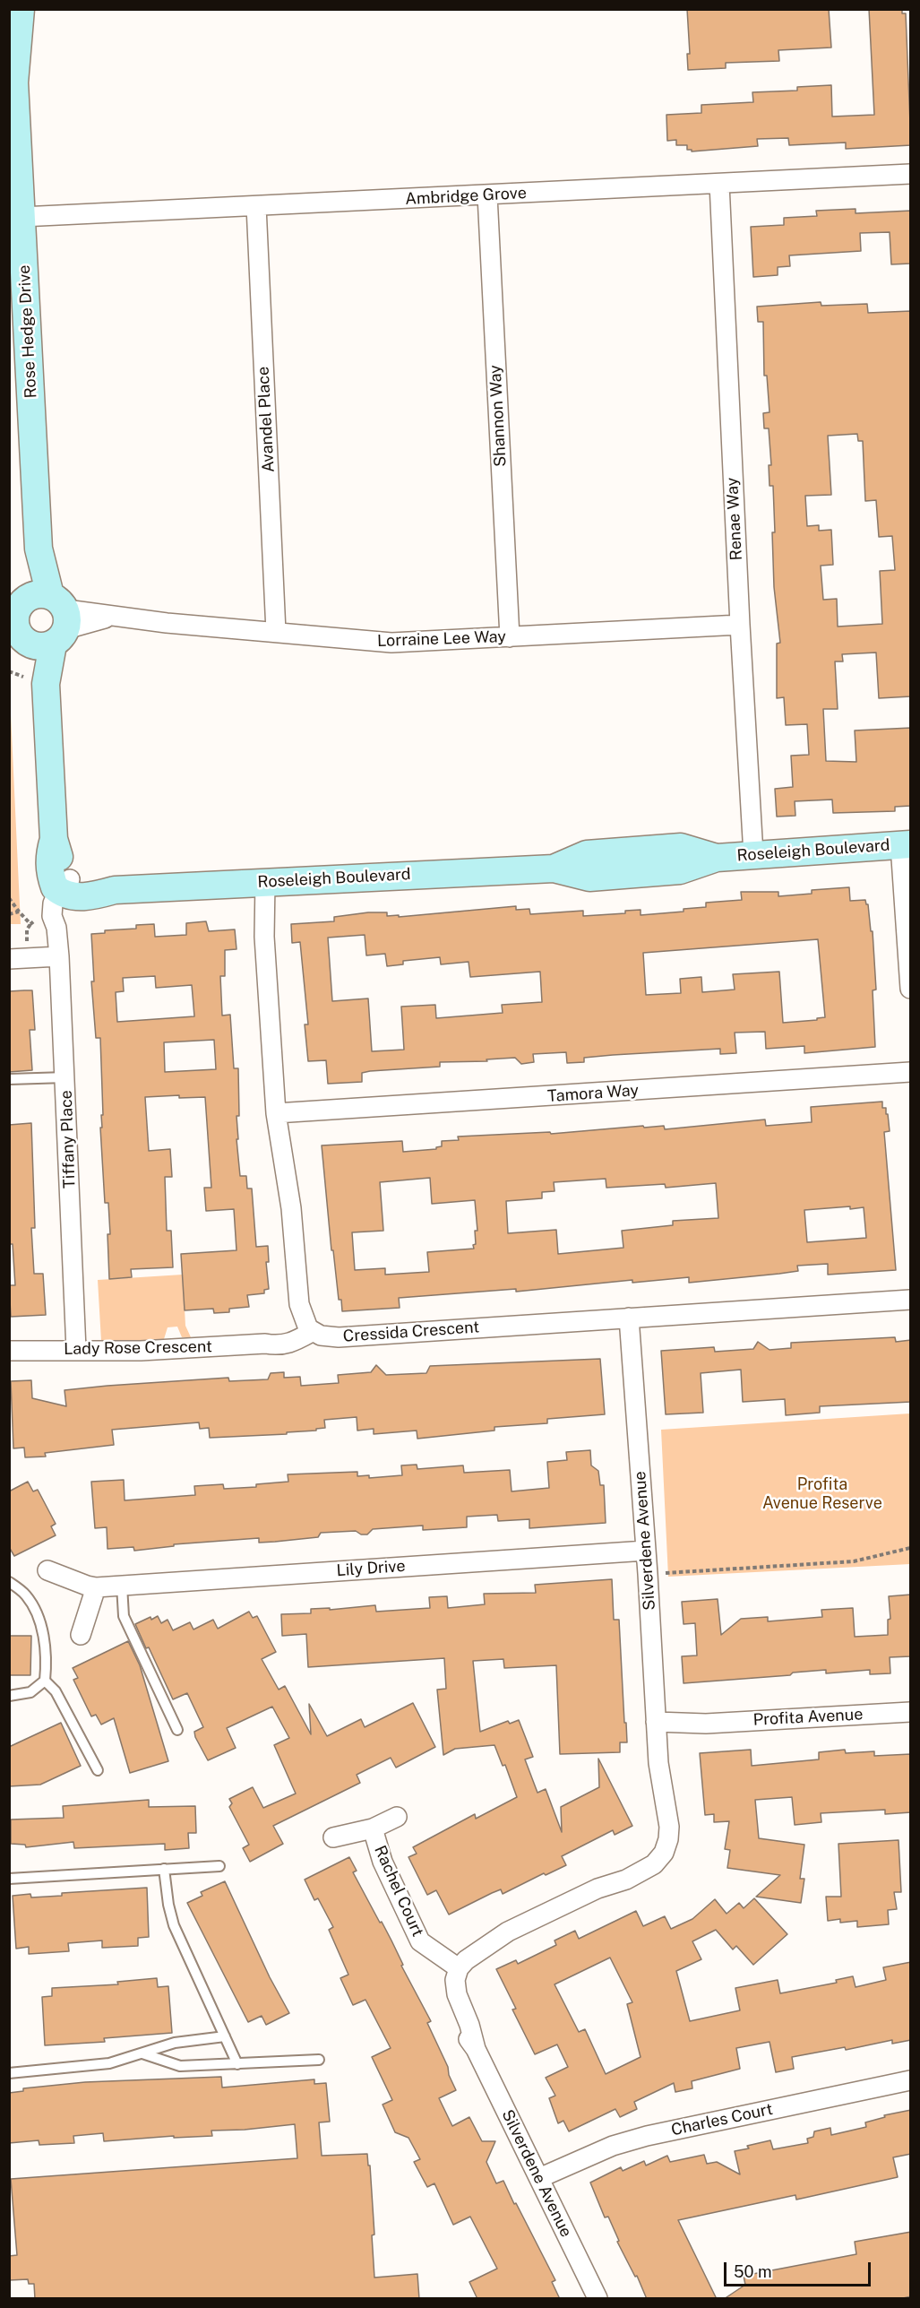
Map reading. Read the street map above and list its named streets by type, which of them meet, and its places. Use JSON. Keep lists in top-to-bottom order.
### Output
{
  "streets": {
    "street": [
      "Ambridge Grove",
      "Rose Hedge Drive",
      "Shannon Way",
      "Avandel Place",
      "Renae Way",
      "Lorraine Lee Way",
      "Roseleigh Boulevard",
      "Tamora Way",
      "Tiffany Place",
      "Cressida Crescent",
      "Lady Rose Crescent",
      "Silverdene Avenue",
      "Lily Drive",
      "Profita Avenue",
      "Rachel Court",
      "Charles Court"
    ]
  },
  "crossings": [
    ["Ambridge Grove", "Rose Hedge Drive"],
    ["Ambridge Grove", "Shannon Way"],
    ["Ambridge Grove", "Avandel Place"],
    ["Ambridge Grove", "Renae Way"],
    ["Rose Hedge Drive", "Lorraine Lee Way"],
    ["Shannon Way", "Lorraine Lee Way"],
    ["Avandel Place", "Lorraine Lee Way"],
    ["Renae Way", "Lorraine Lee Way"],
    ["Renae Way", "Roseleigh Boulevard"],
    ["Roseleigh Boulevard", "Tiffany Place"],
    ["Tiffany Place", "Lady Rose Crescent"],
    ["Cressida Crescent", "Lady Rose Crescent"],
    ["Cressida Crescent", "Silverdene Avenue"],
    ["Silverdene Avenue", "Lily Drive"],
    ["Silverdene Avenue", "Profita Avenue"],
    ["Silverdene Avenue", "Rachel Court"],
    ["Silverdene Avenue", "Charles Court"]
  ],
  "parks": ["Profita Avenue Reserve"],
  "scale_bar": "50 m"
}
